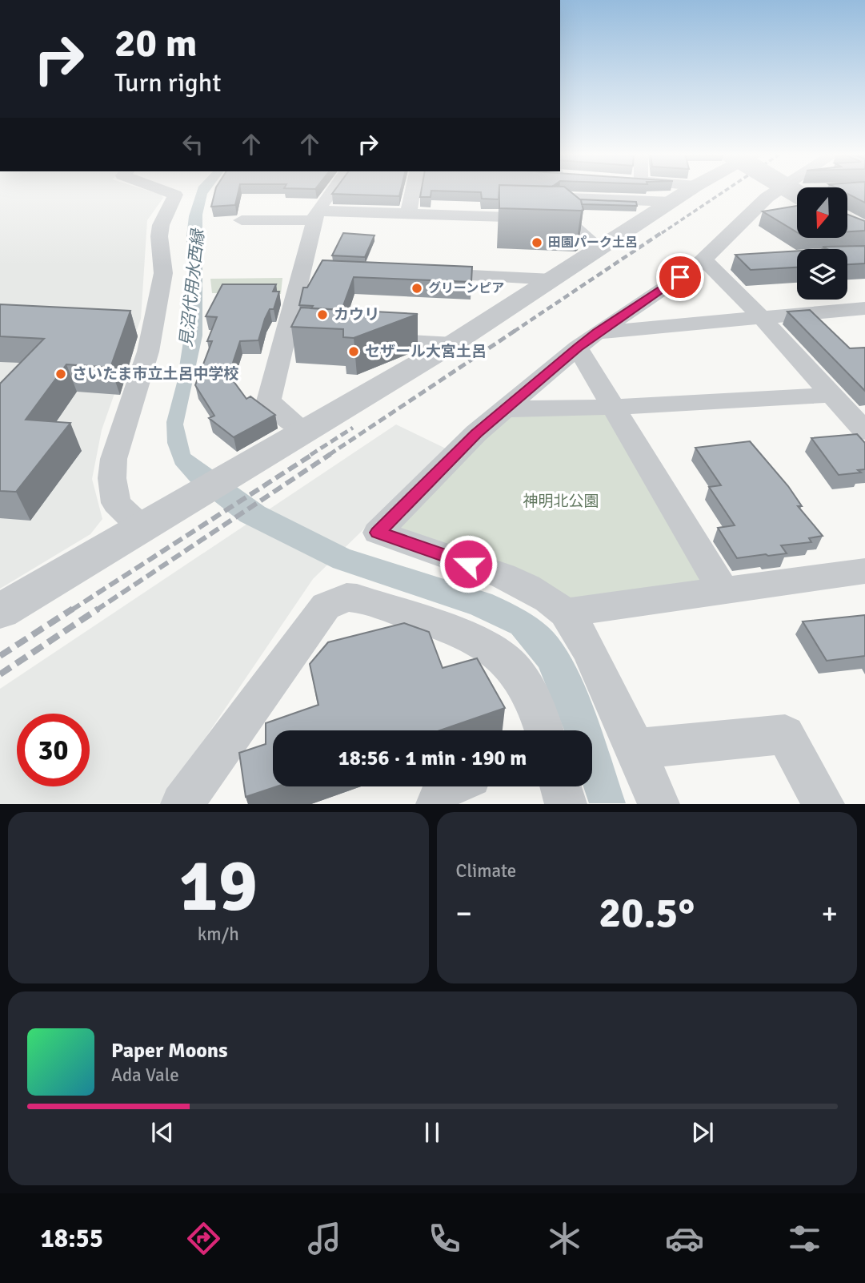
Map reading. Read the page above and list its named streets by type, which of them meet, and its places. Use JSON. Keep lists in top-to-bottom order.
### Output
{
  "water": ["見沼代用水西縁"],
  "parks": ["神明北公園"],
  "places": [
    "田園パーク土呂",
    "グリーンピア",
    "カウリ",
    "セザール大宮土呂",
    "さいたま市立土呂中学校"
  ],
  "north": "bottom",
  "page": {
    "turn": ["20 m", "Turn right"],
    "limit": "30",
    "trip": "18:56 · 1 min · 190 m",
    "tile": [
      ["19", "km/h"],
      "Climate"
    ],
    "heat": ["−", "20.5°", "+"],
    "song": ["Paper Moons", "Ada Vale"],
    "tabs": "18:55"
  }
}
